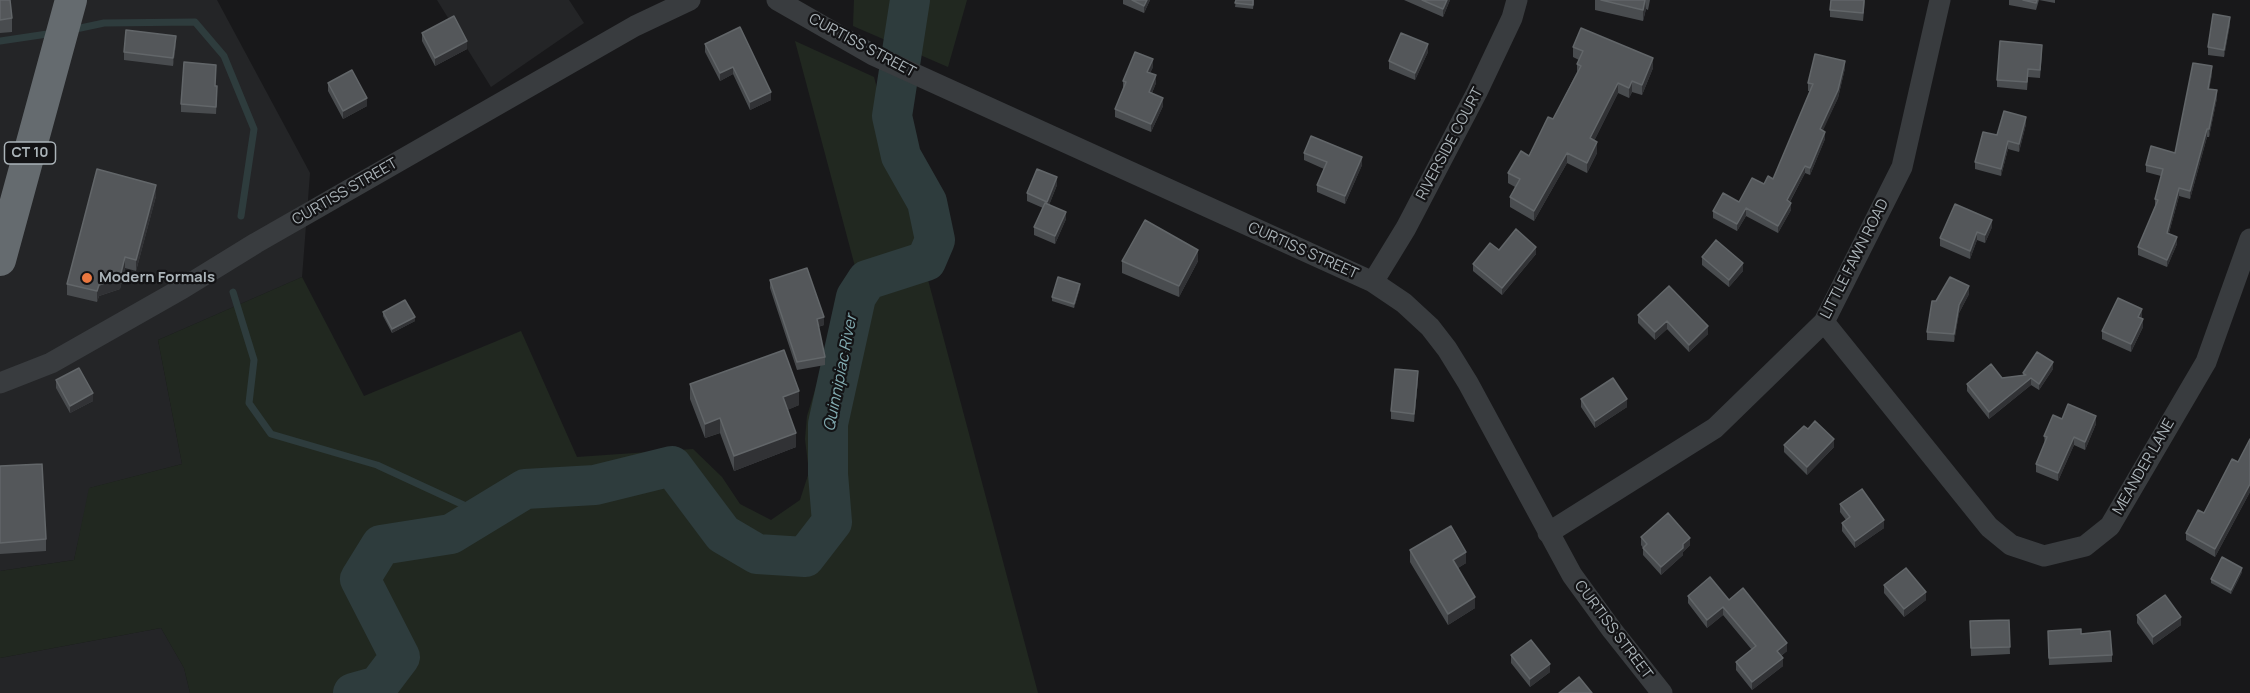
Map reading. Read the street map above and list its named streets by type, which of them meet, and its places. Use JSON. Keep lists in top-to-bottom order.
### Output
{
  "streets": {
    "highway": ["CT 10"],
    "street": [
      "CURTISS STREET",
      "RIVERSIDE COURT",
      "LITTLE FAWN ROAD",
      "MEANDER LANE"
    ]
  },
  "crossings": [
    ["CURTISS STREET", "RIVERSIDE COURT"],
    ["CURTISS STREET", "LITTLE FAWN ROAD"],
    ["LITTLE FAWN ROAD", "MEANDER LANE"]
  ],
  "water": ["Quinnipiac River"],
  "places": ["Modern Formals"]
}
